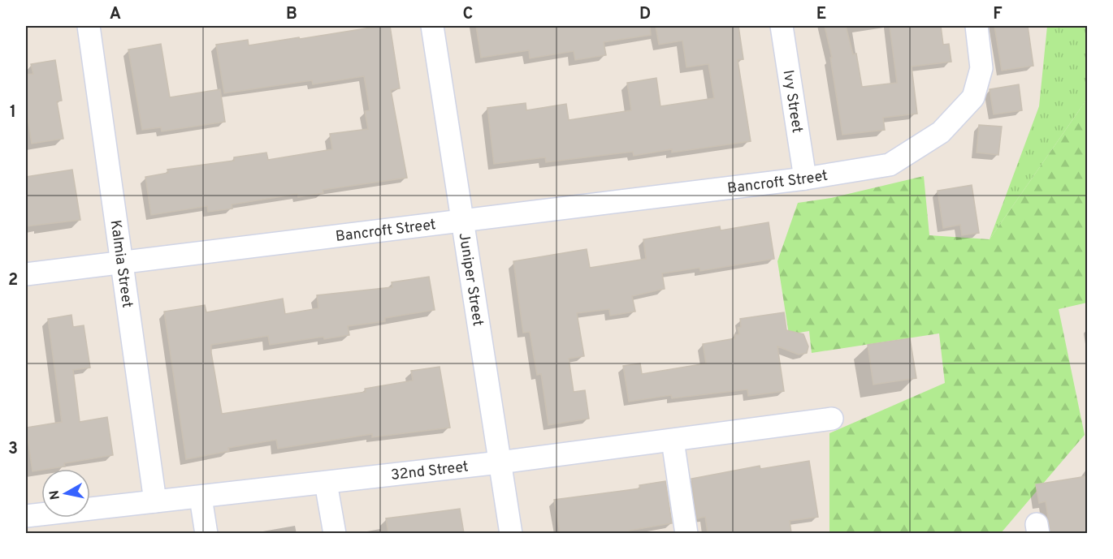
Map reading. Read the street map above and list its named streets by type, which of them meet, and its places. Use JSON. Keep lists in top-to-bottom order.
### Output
{
  "streets": {
    "street": [
      "Ivy Street",
      "Bancroft Street",
      "Kalmia Street",
      "Juniper Street",
      "32nd Street"
    ]
  },
  "crossings": [
    ["Ivy Street", "Bancroft Street"],
    ["Bancroft Street", "Kalmia Street"],
    ["Bancroft Street", "Juniper Street"],
    ["Kalmia Street", "32nd Street"],
    ["Juniper Street", "32nd Street"]
  ],
  "north": "left",
  "grid": {
    "columns": [
      "A",
      "B",
      "C",
      "D",
      "E",
      "F"
    ],
    "rows": ["1", "2", "3"]
  }
}
